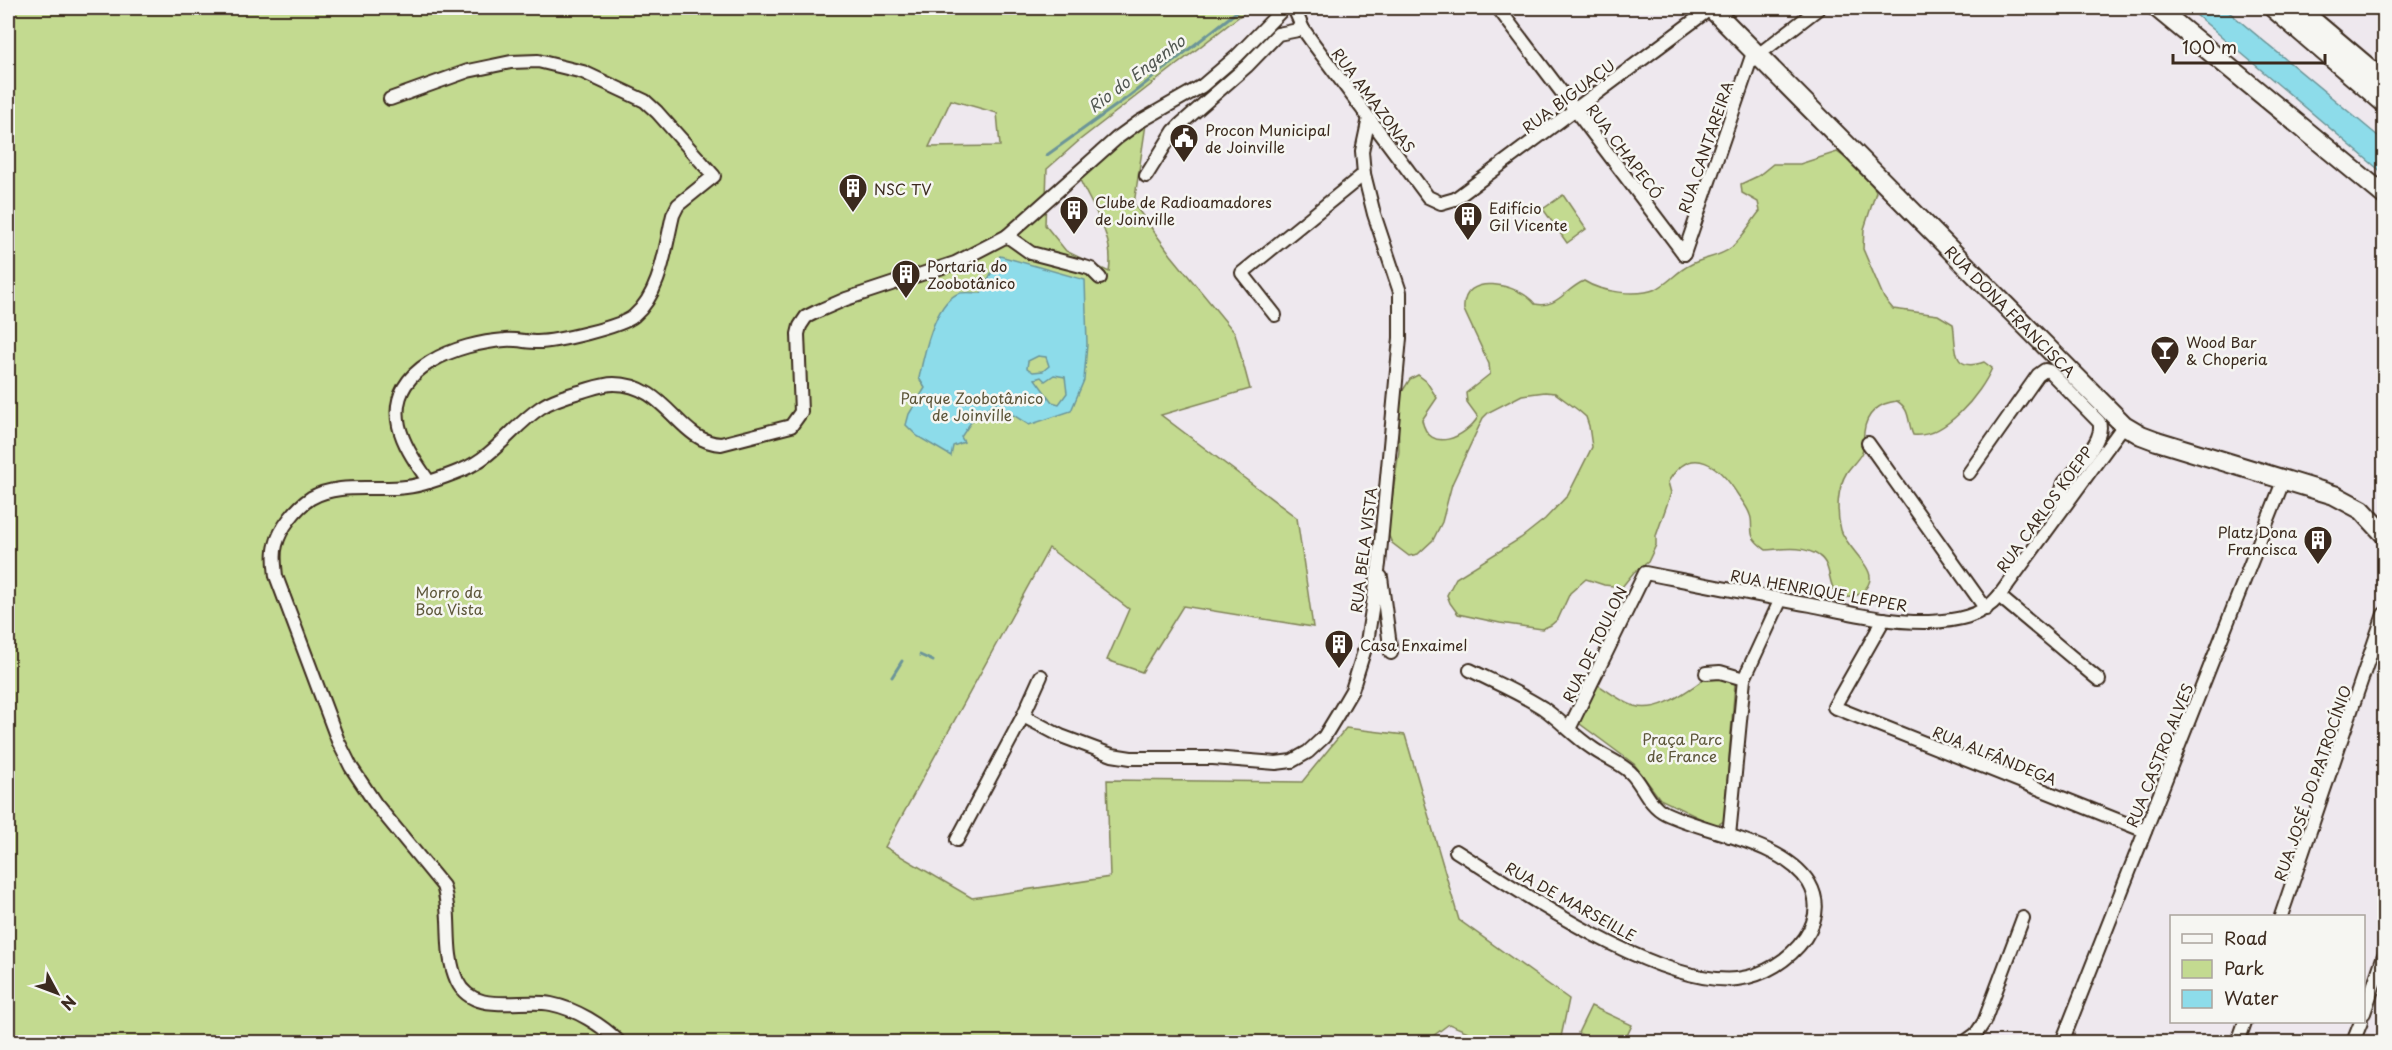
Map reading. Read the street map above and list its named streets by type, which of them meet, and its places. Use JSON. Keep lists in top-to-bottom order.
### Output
{
  "streets": {
    "main road": ["RUA DONA FRANCISCA"],
    "street": [
      "RUA BIGUAÇU",
      "RUA AMAZONAS",
      "RUA CANTAREIRA",
      "RUA CHAPECÓ",
      "RUA CARLOS KOEPP",
      "RUA BELA VISTA",
      "RUA HENRIQUE LEPPER",
      "RUA DE TOULON",
      "RUA ALFÂNDEGA",
      "RUA CASTRO ALVES",
      "RUA JOSÉ DO PATROCÍNIO",
      "RUA DE MARSEILLE"
    ]
  },
  "crossings": [
    ["RUA BIGUAÇU", "RUA AMAZONAS"],
    ["RUA BIGUAÇU", "RUA CHAPECÓ"],
    ["RUA BIGUAÇU", "RUA DONA FRANCISCA"],
    ["RUA AMAZONAS", "RUA BELA VISTA"],
    ["RUA CANTAREIRA", "RUA CHAPECÓ"],
    ["RUA CANTAREIRA", "RUA DONA FRANCISCA"],
    ["RUA DONA FRANCISCA", "RUA CARLOS KOEPP"],
    ["RUA DONA FRANCISCA", "RUA CASTRO ALVES"],
    ["RUA CARLOS KOEPP", "RUA HENRIQUE LEPPER"],
    ["RUA HENRIQUE LEPPER", "RUA DE TOULON"],
    ["RUA HENRIQUE LEPPER", "RUA ALFÂNDEGA"],
    ["RUA DE TOULON", "RUA DE MARSEILLE"],
    ["RUA ALFÂNDEGA", "RUA CASTRO ALVES"]
  ],
  "water": ["Rio do Engenho"],
  "parks": ["Parque Zoobotânico de Joinville", "Morro da Boa Vista", "Praça Parc de France"],
  "places": {
    "public building": ["Procon Municipal de Joinville"],
    "building": [
      "NSC TV",
      "Clube de Radioamadores de Joinville",
      "Edifício Gil Vicente",
      "Portaria do Zoobotânico",
      "Platz Dona Francisca",
      "Casa Enxaimel"
    ],
    "bar": ["Wood Bar & Choperia"]
  },
  "legend": ["Road", "Park", "Water"],
  "scale_bar": "100 m",
  "north": "bottom right"
}
